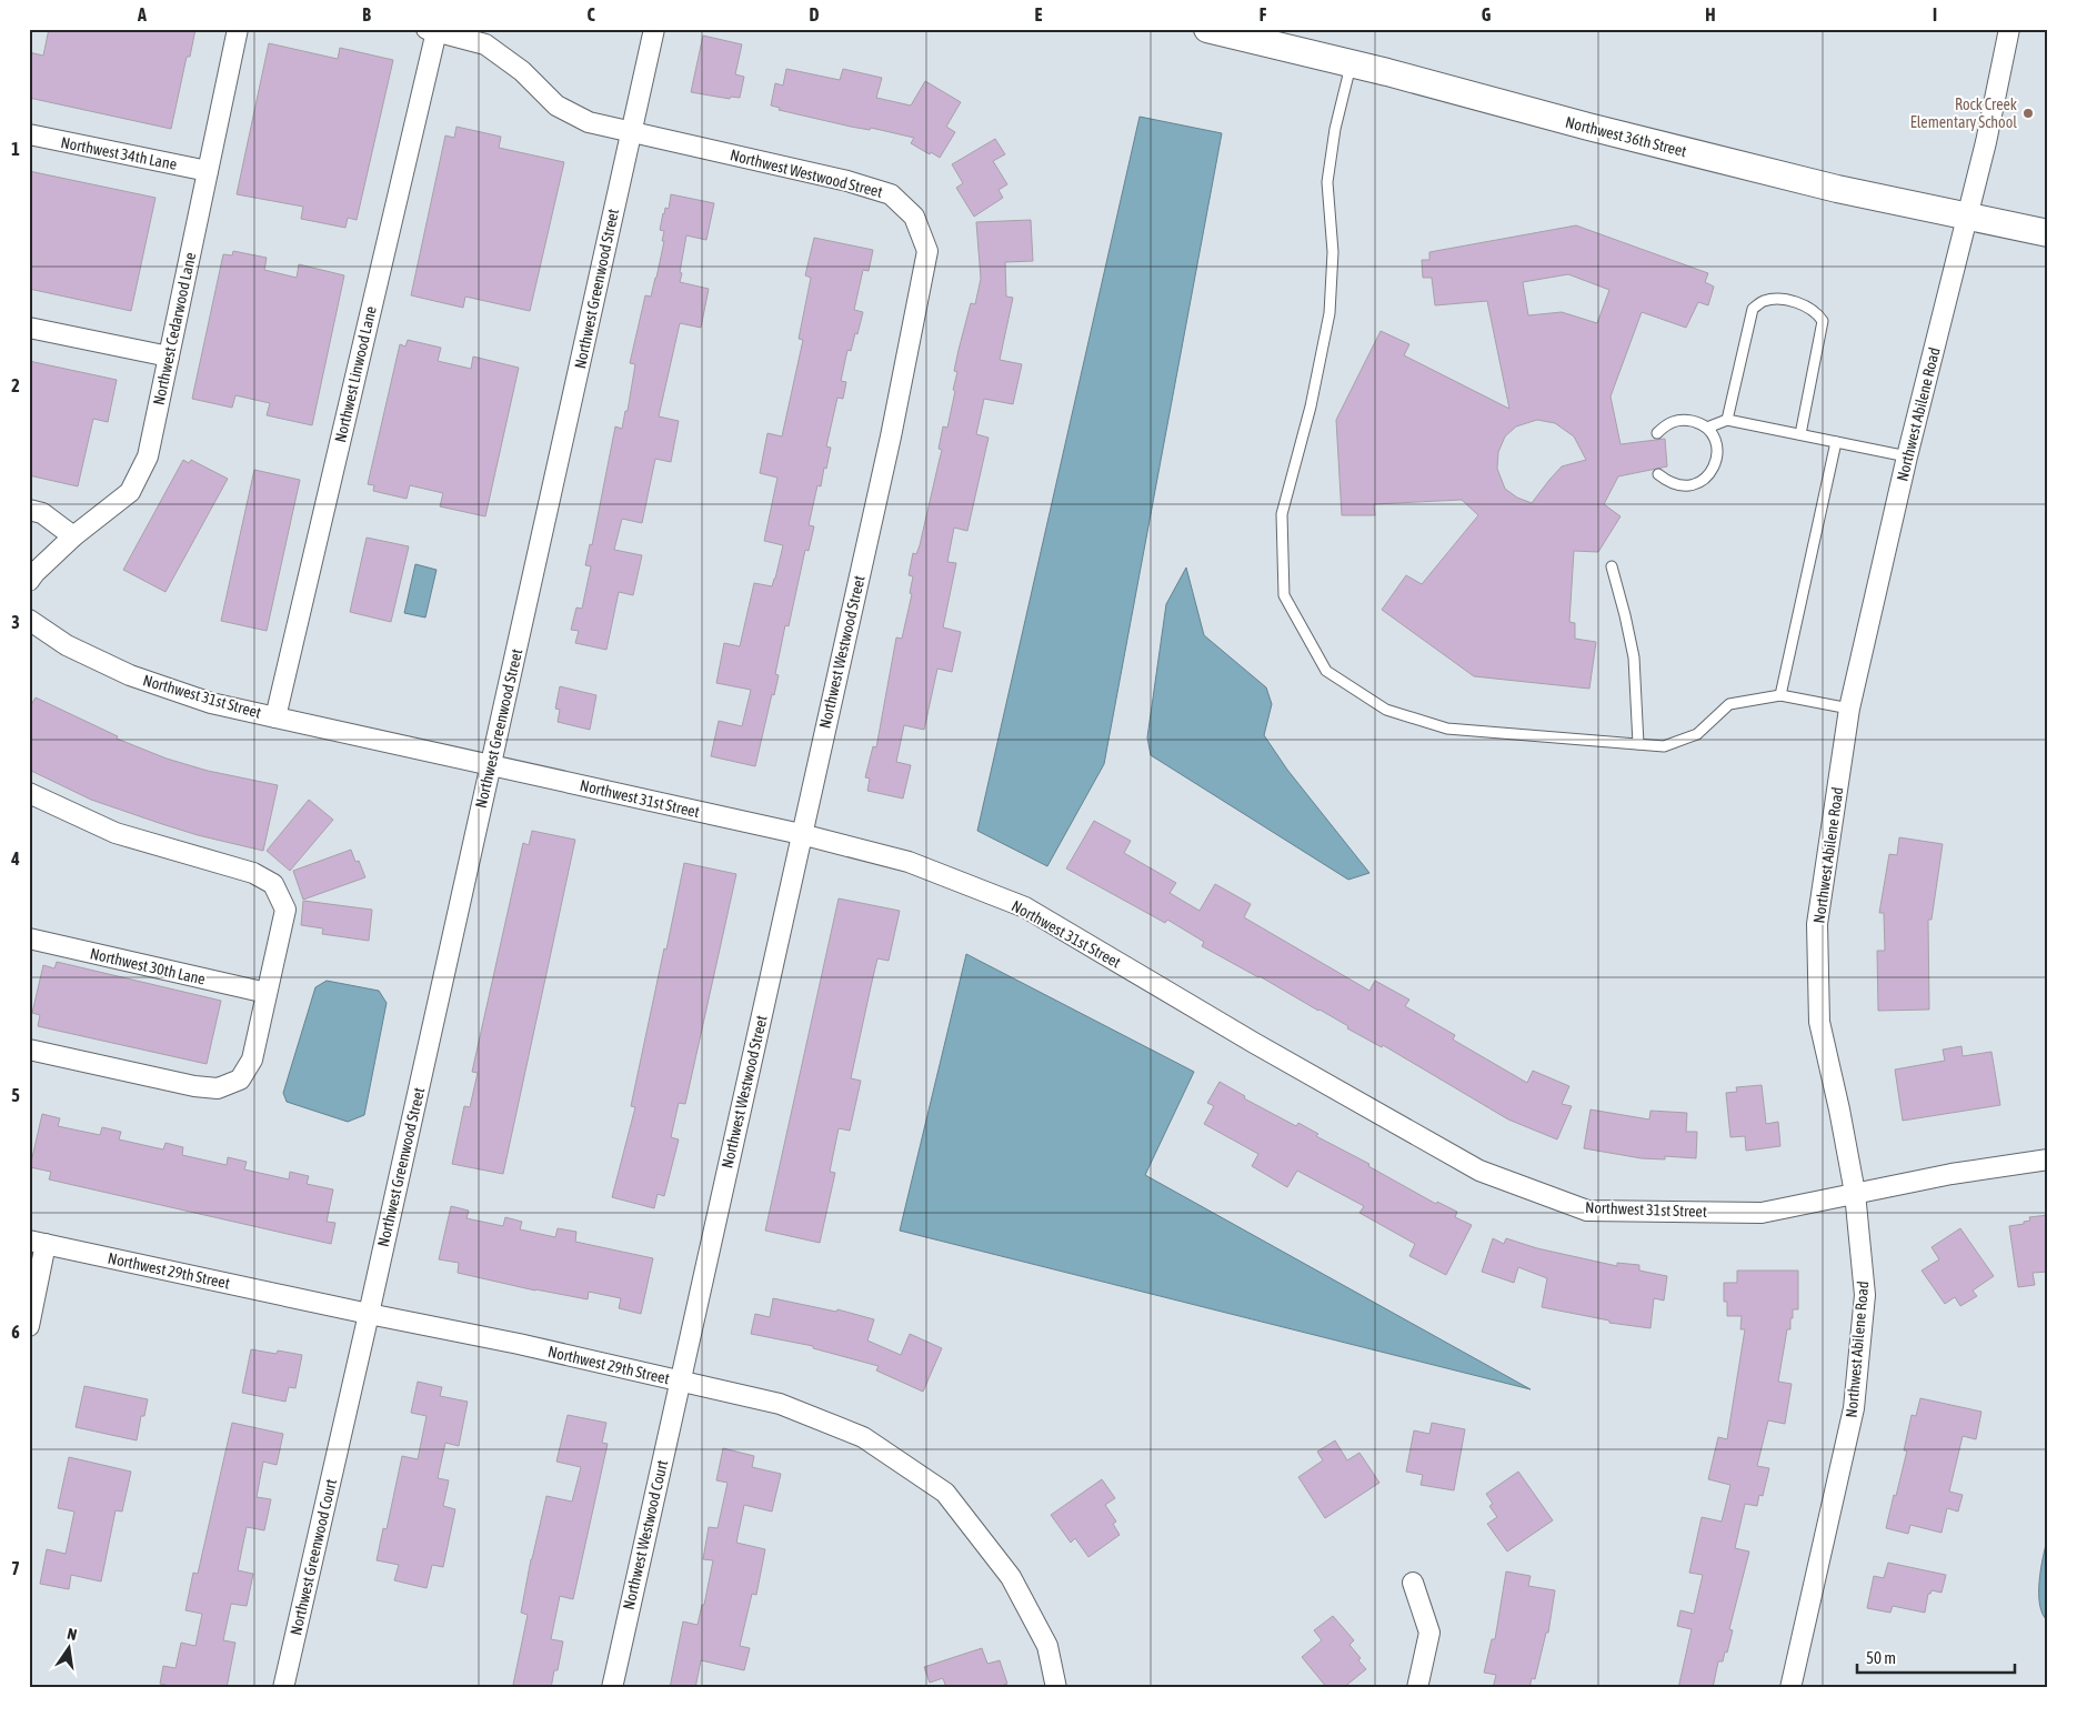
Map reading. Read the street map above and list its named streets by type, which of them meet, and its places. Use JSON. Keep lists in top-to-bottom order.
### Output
{
  "streets": {
    "main road": ["Northwest 36th Street"],
    "street": [
      "Northwest 34th Lane",
      "Northwest Westwood Street",
      "Northwest Greenwood Street",
      "Northwest Cedarwood Lane",
      "Northwest Linwood Lane",
      "Northwest Abilene Road",
      "Northwest 31st Street",
      "Northwest 30th Lane",
      "Northwest 29th Street",
      "Northwest Westwood Court",
      "Northwest Greenwood Court"
    ]
  },
  "crossings": [
    ["Northwest 36th Street", "Northwest Abilene Road"],
    ["Northwest 34th Lane", "Northwest Cedarwood Lane"],
    ["Northwest Westwood Street", "Northwest Greenwood Street"],
    ["Northwest Westwood Street", "Northwest Linwood Lane"],
    ["Northwest Westwood Street", "Northwest 31st Street"],
    ["Northwest Westwood Street", "Northwest 29th Street"],
    ["Northwest Westwood Street", "Northwest Westwood Court"],
    ["Northwest Greenwood Street", "Northwest 31st Street"],
    ["Northwest Greenwood Street", "Northwest 29th Street"],
    ["Northwest Greenwood Street", "Northwest Greenwood Court"],
    ["Northwest Linwood Lane", "Northwest 31st Street"],
    ["Northwest Abilene Road", "Northwest 31st Street"],
    ["Northwest 29th Street", "Northwest Westwood Court"]
  ],
  "places": ["Rock Creek Elementary School"],
  "scale_bar": "50 m",
  "north": "top",
  "grid": {
    "columns": [
      "A",
      "B",
      "C",
      "D",
      "E",
      "F",
      "G",
      "H",
      "I"
    ],
    "rows": [
      "1",
      "2",
      "3",
      "4",
      "5",
      "6",
      "7"
    ]
  }
}
